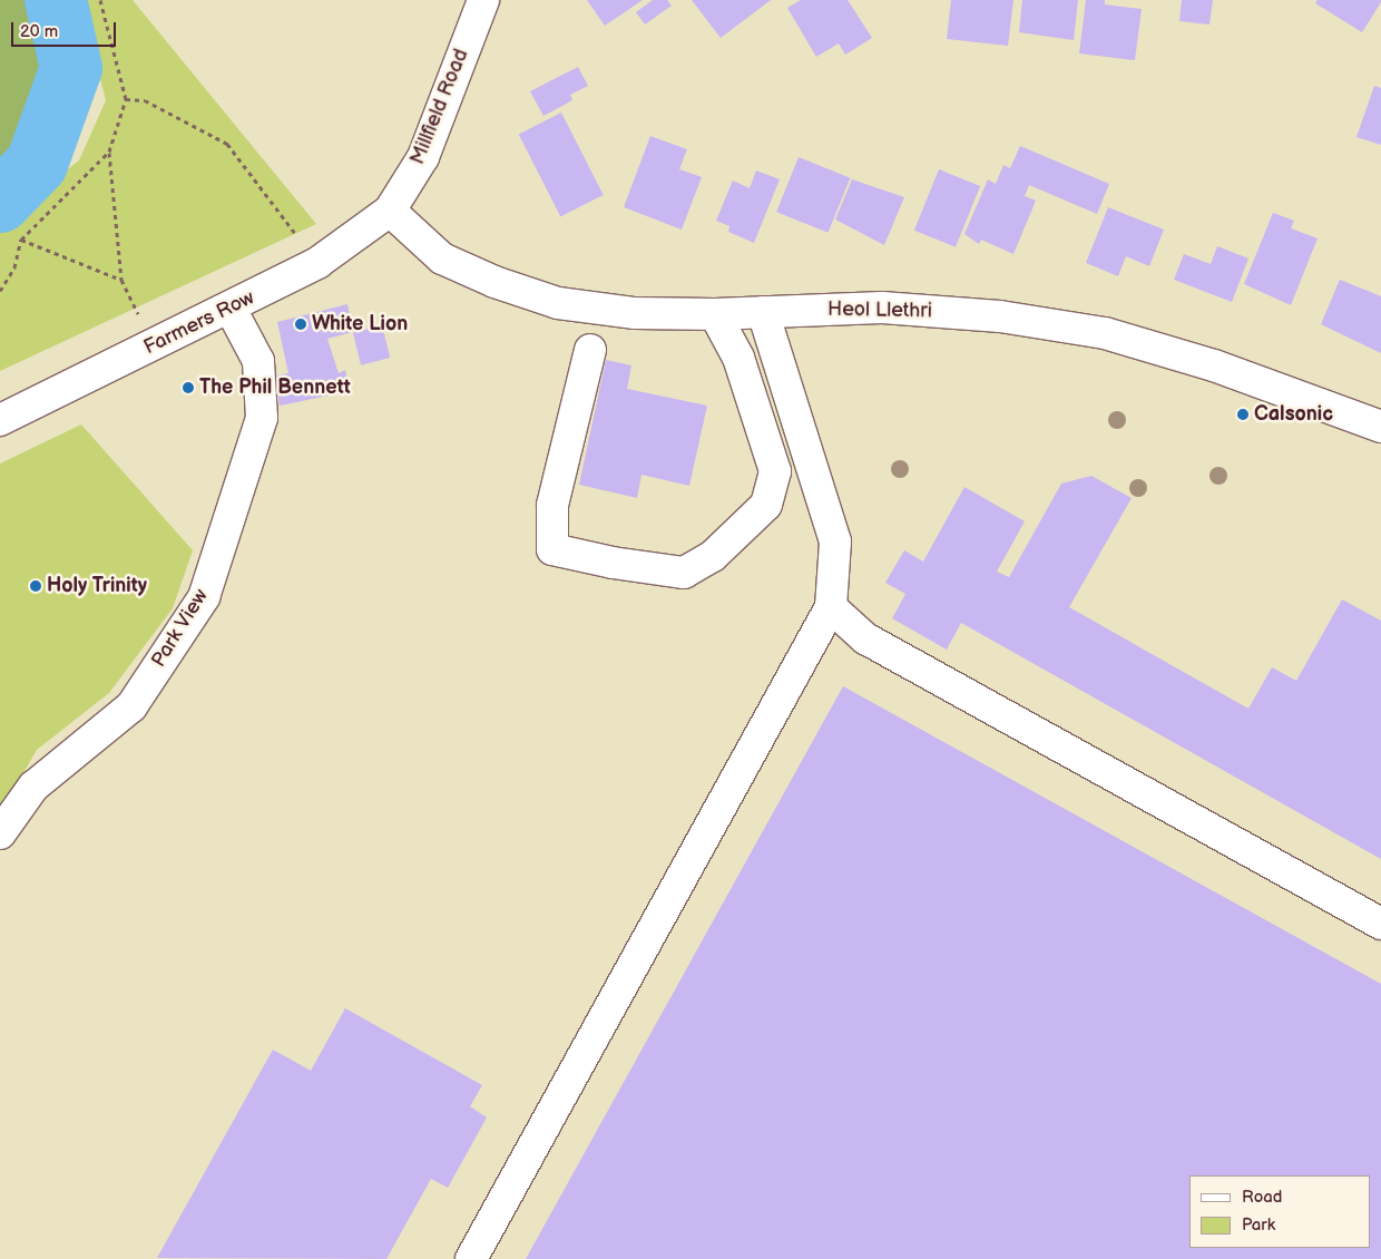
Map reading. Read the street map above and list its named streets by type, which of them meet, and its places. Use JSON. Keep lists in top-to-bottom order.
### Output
{
  "streets": {
    "main road": [
      "Millfield Road",
      "Heol Llethri",
      "Farmers Row",
      "Park View"
    ]
  },
  "crossings": [
    ["Millfield Road", "Heol Llethri"],
    ["Millfield Road", "Farmers Row"],
    ["Heol Llethri", "Farmers Row"],
    ["Farmers Row", "Park View"]
  ],
  "places": [
    "White Lion",
    "The Phil Bennett",
    "Calsonic",
    "Holy Trinity"
  ],
  "legend": ["Road", "Park"],
  "scale_bar": "20 m"
}
